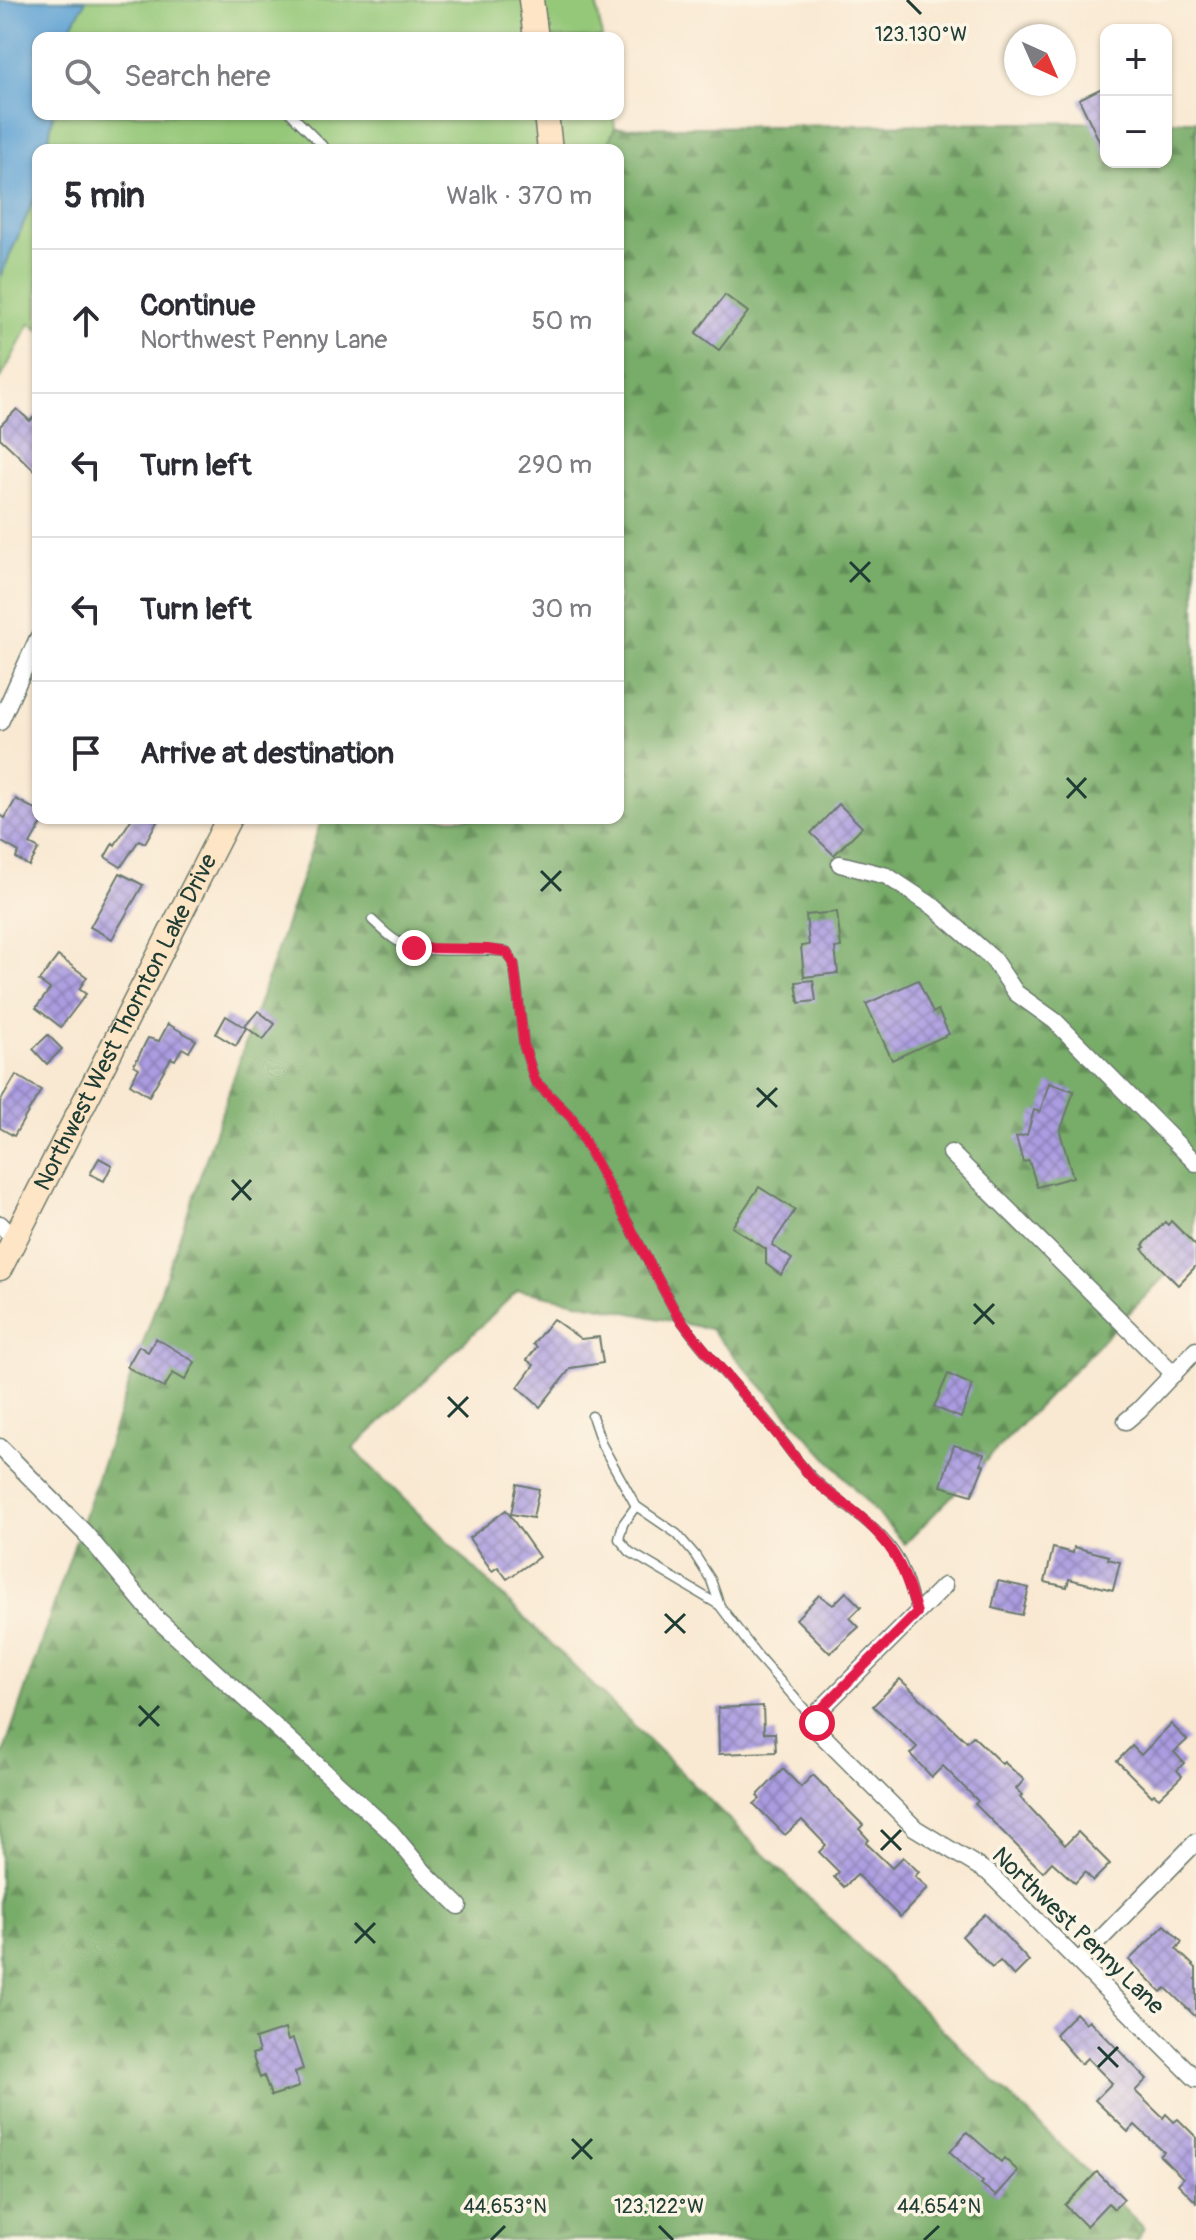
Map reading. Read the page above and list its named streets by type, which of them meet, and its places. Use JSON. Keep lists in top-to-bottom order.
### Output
{
  "streets": {
    "street": ["Northwest West Thornton Lake Drive", "Northwest Penny Lane"]
  },
  "north": "bottom right",
  "page": {
    "map_buttons": ["+", "−"],
    "search": "Search here",
    "heading": ["5 min", "Walk · 370 m"],
    "list": [
      ["Continue", "Northwest Penny Lane", "50 m"],
      ["Turn left", "290 m"],
      ["Turn left", "30 m"],
      "Arrive at destination"
    ]
  },
  "coordinates": [
    "123.130°W",
    "44.653°N",
    "123.122°W",
    "44.654°N"
  ]
}
